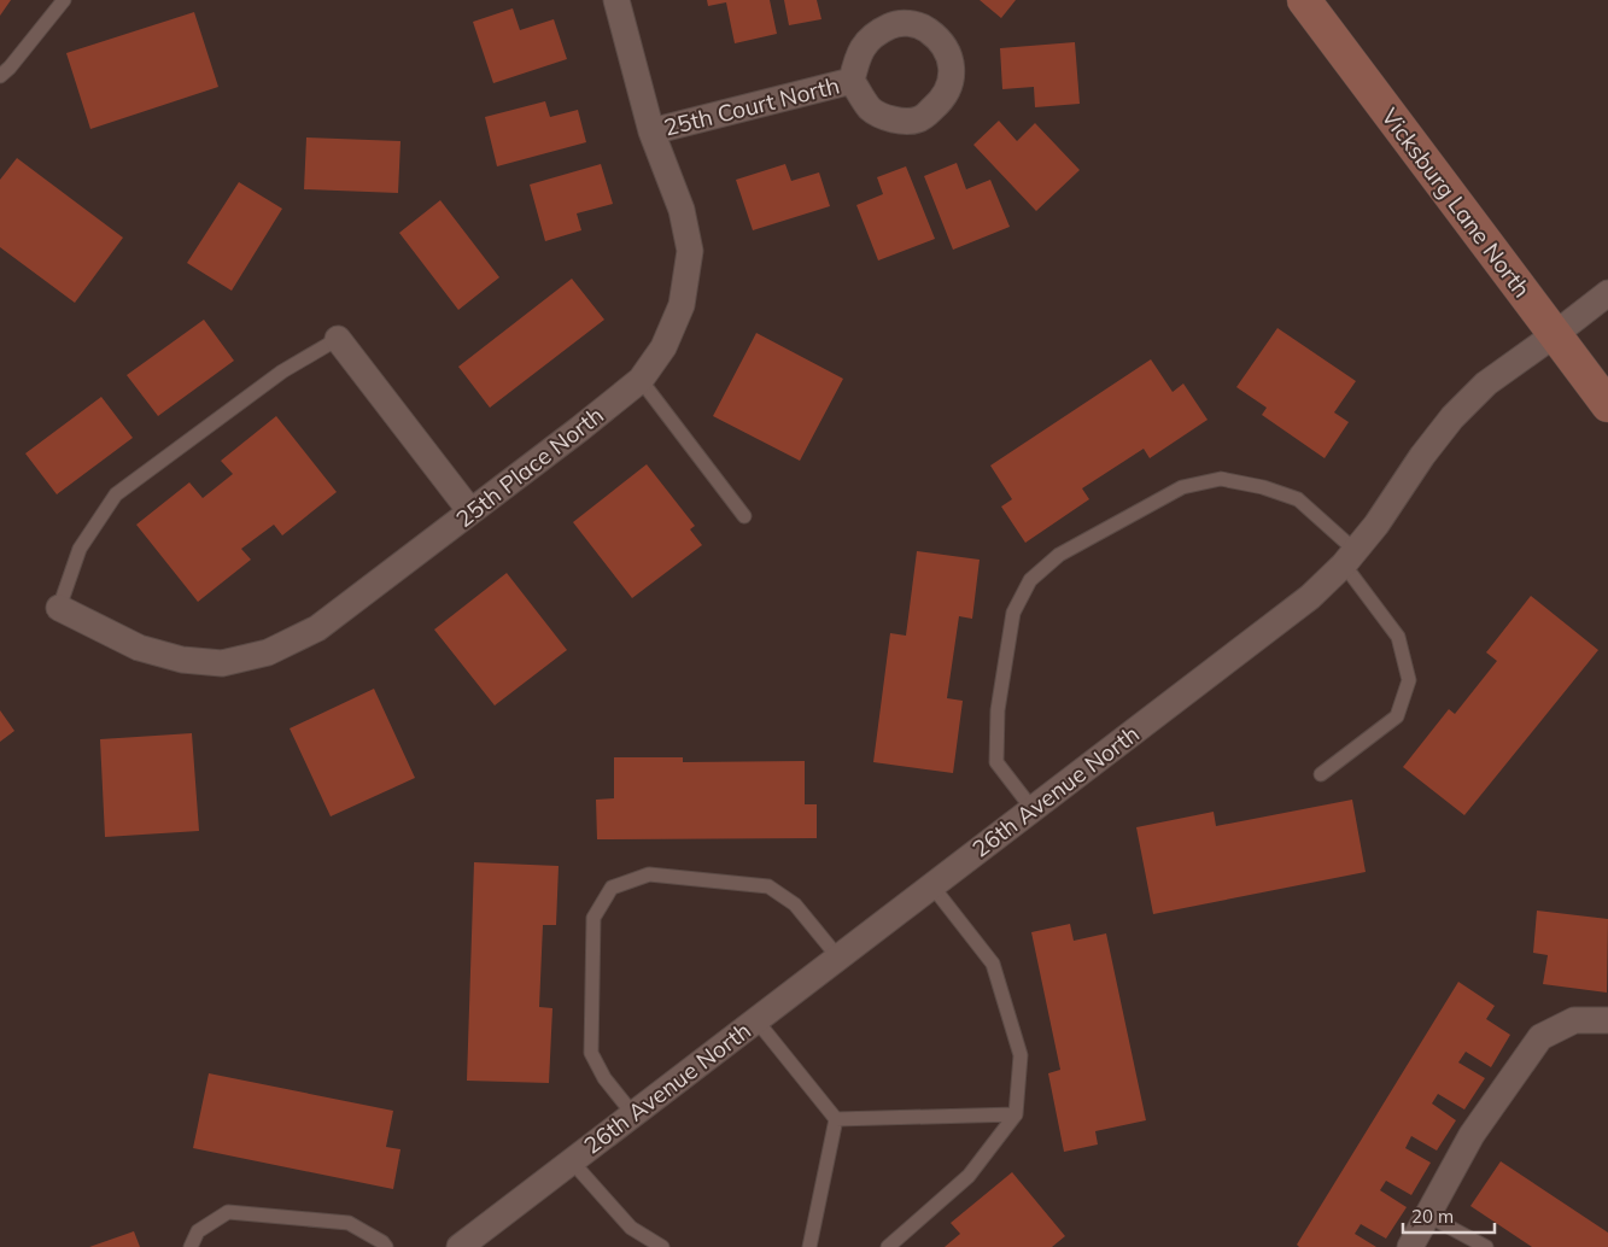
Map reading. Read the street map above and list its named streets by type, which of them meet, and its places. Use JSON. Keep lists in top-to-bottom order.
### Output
{
  "streets": {
    "main road": ["Vicksburg Lane North"],
    "street": ["25th Court North", "25th Place North", "26th Avenue North"]
  },
  "crossings": [
    ["25th Court North", "25th Place North"],
    ["Vicksburg Lane North", "26th Avenue North"]
  ],
  "scale_bar": "20 m"
}
